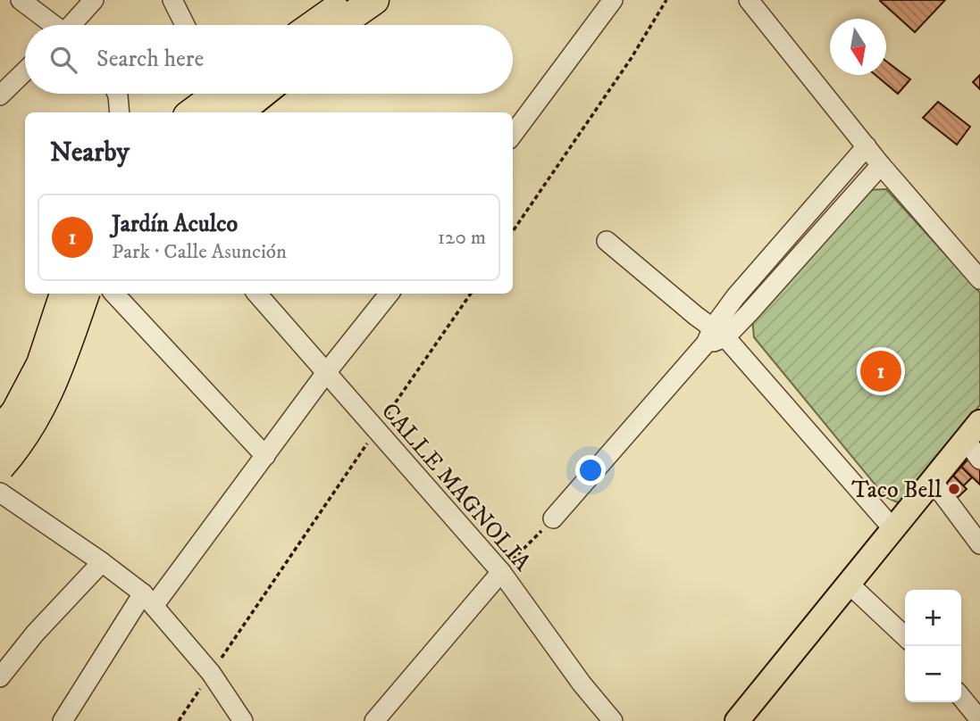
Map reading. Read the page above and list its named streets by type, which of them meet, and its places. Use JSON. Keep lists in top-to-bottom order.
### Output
{
  "streets": {
    "street": ["CALLE MAGNOLIA"]
  },
  "places": ["Taco Bell"],
  "north": "bottom",
  "page": {
    "search": "Search here",
    "heading": "Nearby",
    "list": [
      {
        "mark": "1",
        "name": "Jardín Aculco",
        "note": "Park · Calle Asunción",
        "value": "120 m"
      }
    ],
    "pins": "1",
    "map_buttons": ["+", "−"]
  }
}
